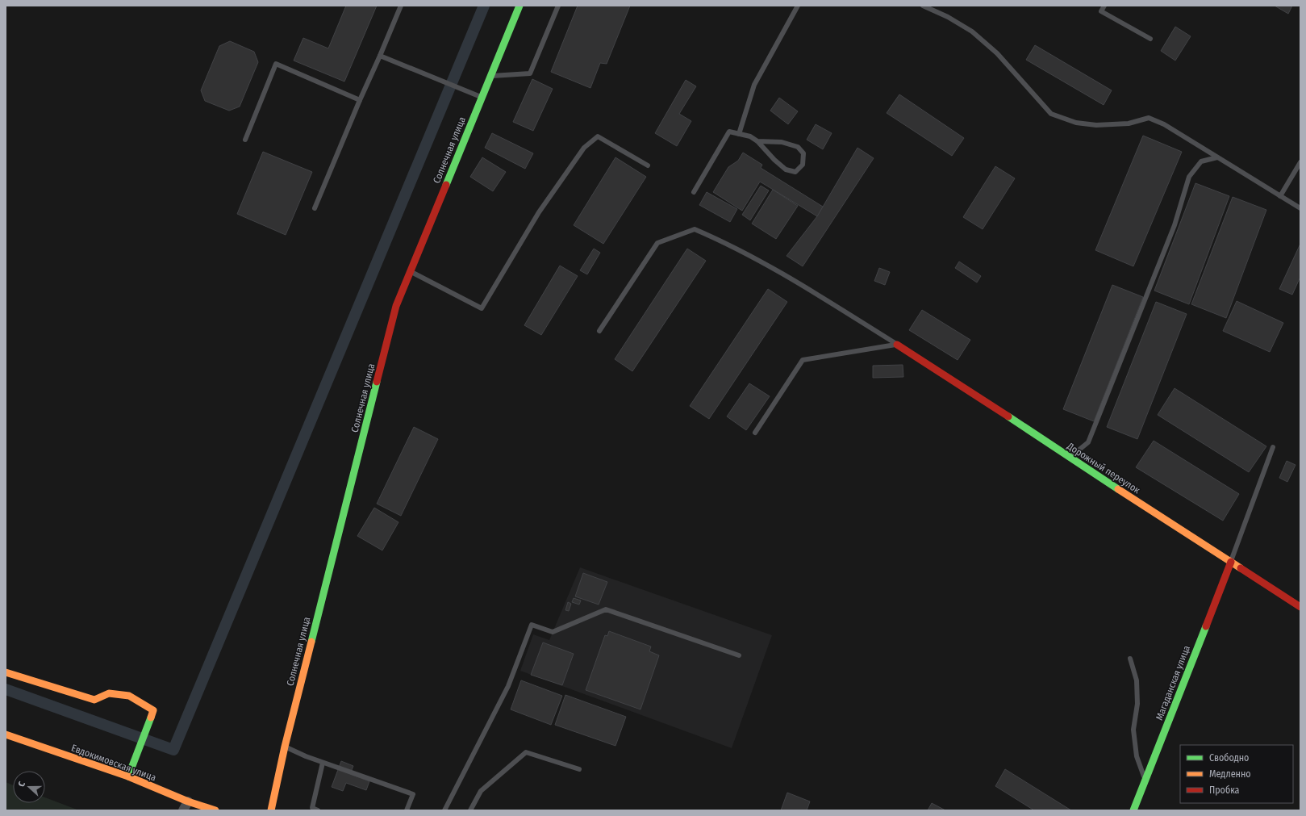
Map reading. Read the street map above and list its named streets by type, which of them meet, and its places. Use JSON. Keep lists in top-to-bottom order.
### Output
{
  "streets": {
    "main road": [
      "Солнечная улица",
      "Дорожный переулок",
      "Магаданская улица",
      "Евдокимовская улица"
    ]
  },
  "crossings": [
    ["Дорожный переулок", "Магаданская улица"]
  ],
  "legend": ["Свободно", "Медленно", "Пробка"],
  "north": "left"
}
